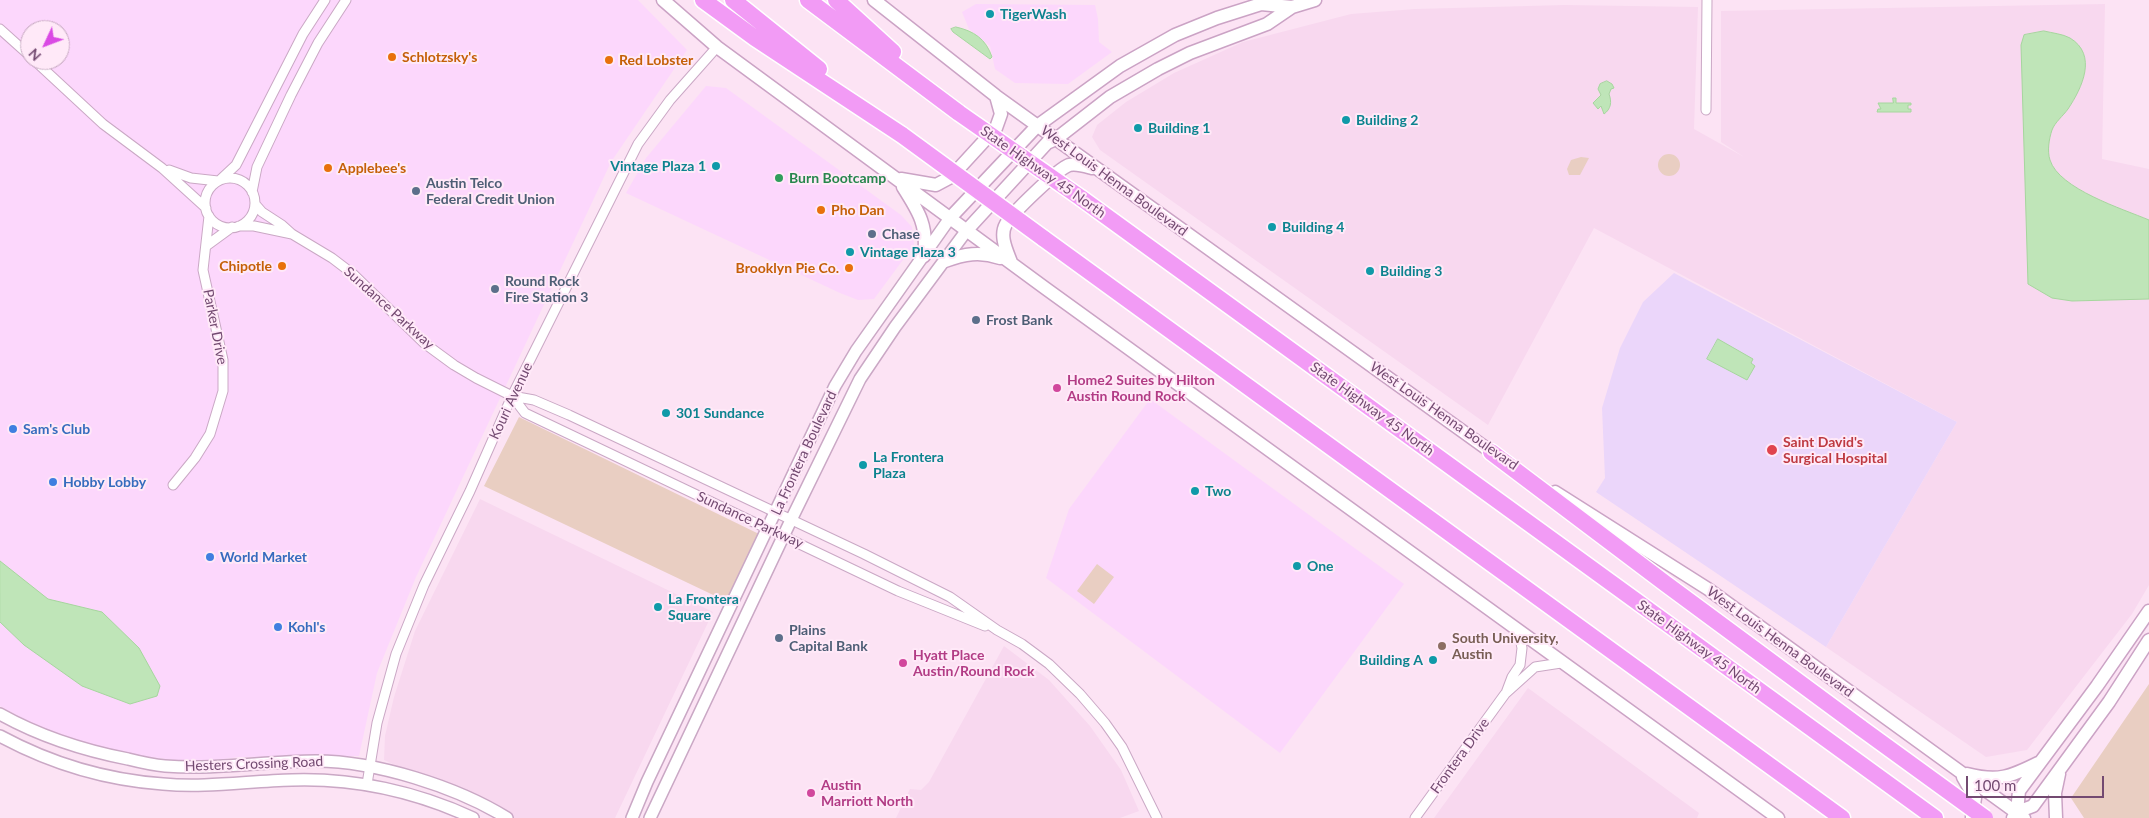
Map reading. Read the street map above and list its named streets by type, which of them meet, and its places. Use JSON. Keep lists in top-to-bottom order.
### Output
{
  "streets": {
    "highway": ["State Highway 45 North"],
    "main road": ["West Louis Henna Boulevard", "La Frontera Boulevard"],
    "street": [
      "Sundance Parkway",
      "Parker Drive",
      "Kouri Avenue",
      "Frontera Drive",
      "Hesters Crossing Road"
    ]
  },
  "crossings": [
    ["West Louis Henna Boulevard", "La Frontera Boulevard"],
    ["Sundance Parkway", "Parker Drive"],
    ["Sundance Parkway", "Kouri Avenue"],
    ["Sundance Parkway", "La Frontera Boulevard"],
    ["Kouri Avenue", "Hesters Crossing Road"]
  ],
  "places": [
    "TigerWash",
    "Schlotzsky's",
    "Red Lobster",
    "Building 2",
    "Building 1",
    "Vintage Plaza 1",
    "Applebee's",
    "Burn Bootcamp",
    "Austin Telco Federal Credit Union",
    "Pho Dan",
    "Building 4",
    "Chase",
    "Vintage Plaza 3",
    "Chipotle",
    "Brooklyn Pie Co.",
    "Building 3",
    "Round Rock Fire Station 3",
    "Frost Bank",
    "Home2 Suites by Hilton Austin Round Rock",
    "301 Sundance",
    "Sam's Club",
    "Saint David's Surgical Hospital",
    "La Frontera Plaza",
    "Hobby Lobby",
    "Two",
    "World Market",
    "One",
    "La Frontera Square",
    "Kohl's",
    "Plains Capital Bank",
    "South University, Austin",
    "Building A",
    "Hyatt Place Austin/Round Rock",
    "Austin Marriott North"
  ],
  "scale_bar": "100 m",
  "north": "bottom left"
}
